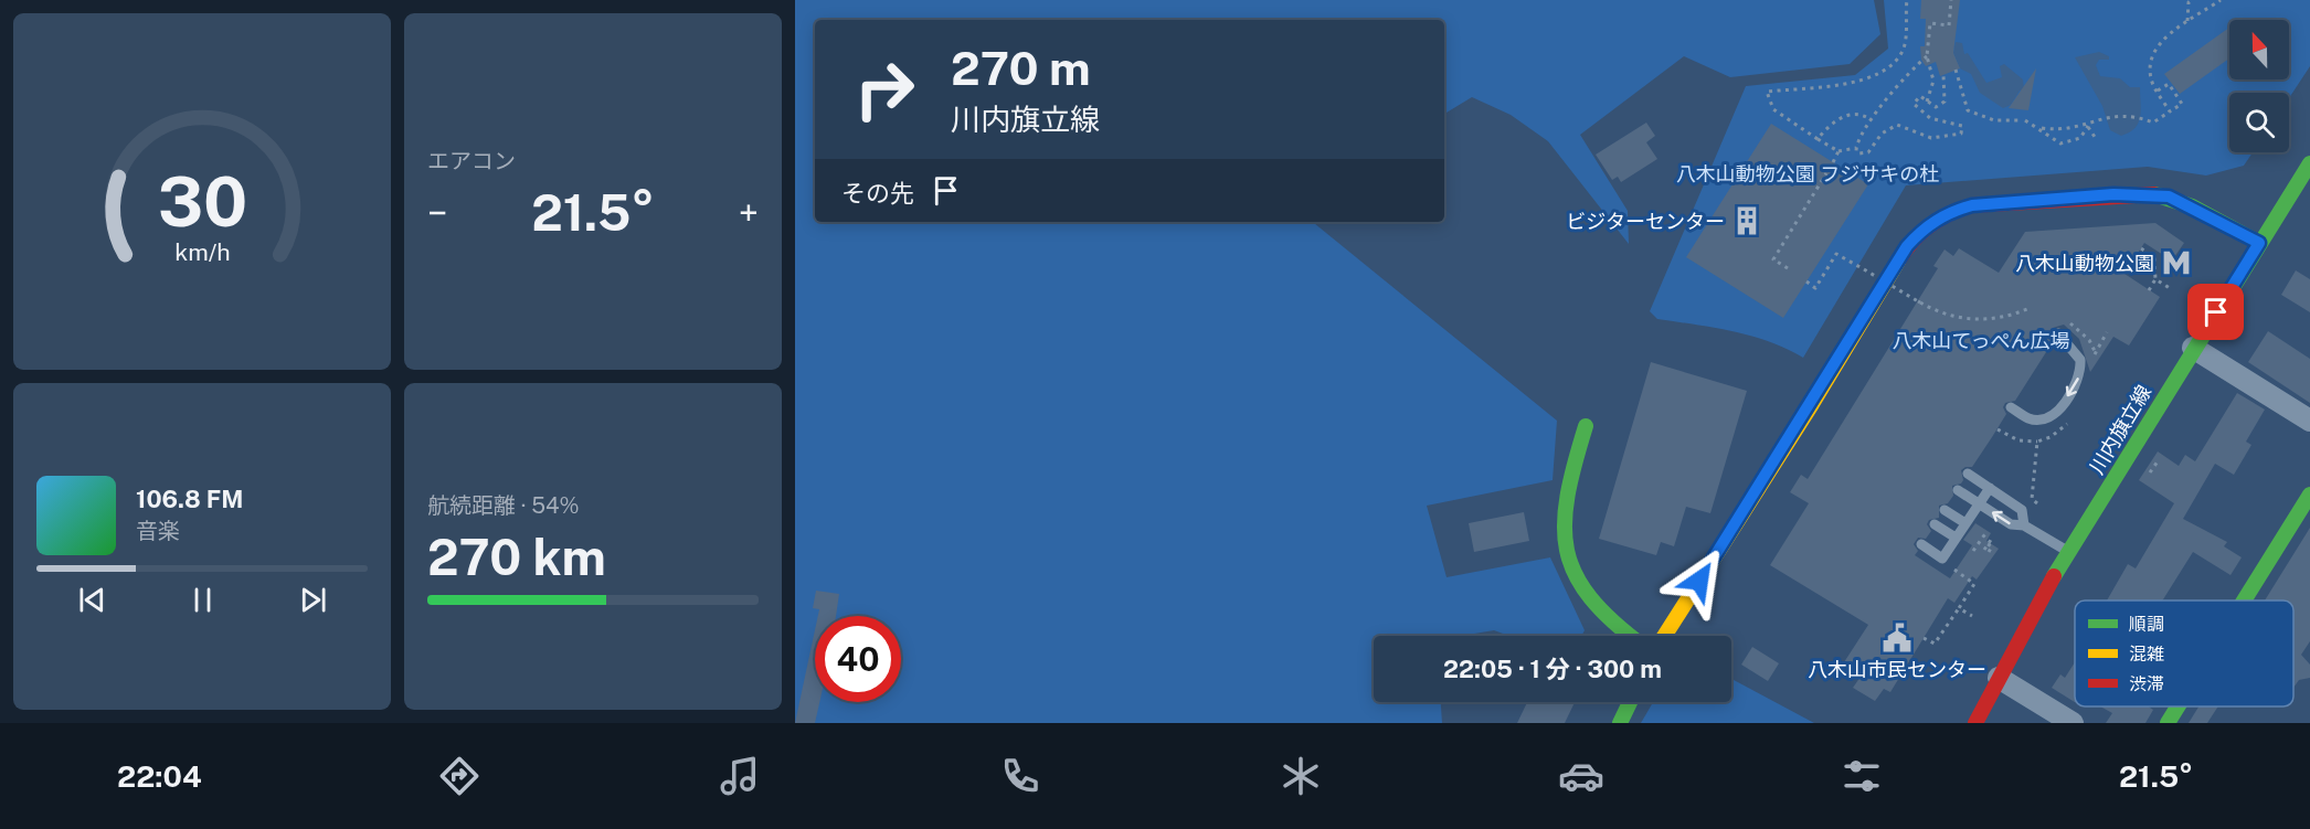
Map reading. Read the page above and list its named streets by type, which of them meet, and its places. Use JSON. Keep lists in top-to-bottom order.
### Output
{
  "streets": {
    "street": ["川内旗立線"]
  },
  "parks": ["八木山動物公園 フジサキの杜", "八木山てっぺん広場"],
  "places": {
    "building": ["ビジターセンター"],
    "metro station": ["八木山動物公園"],
    "public building": ["八木山市民センター"]
  },
  "legend": ["順調", "混雑", "渋滞"],
  "north": "top",
  "page": {
    "tile": [
      "エアコン",
      ["航続距離 · 54%", "270 km"]
    ],
    "turn": ["270 m", "川内旗立線"],
    "then": "その先",
    "heat": ["−", "21.5°", "+"],
    "song": ["106.8 FM", "音楽"],
    "limit": "40",
    "trip": "22:05 · 1 分 · 300 m",
    "tabs": ["22:04", "21.5°"],
    "gauge": ["30", "km/h"]
  }
}
